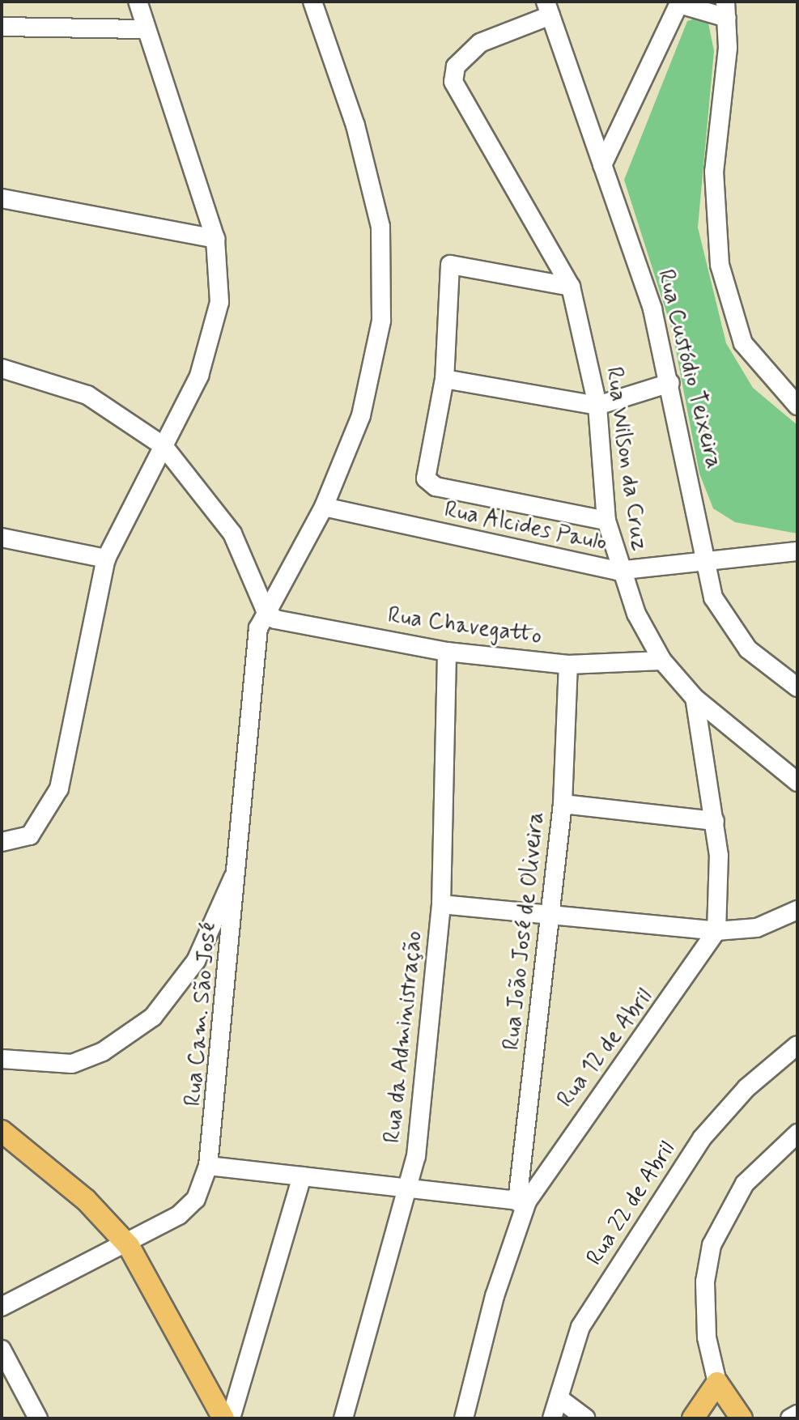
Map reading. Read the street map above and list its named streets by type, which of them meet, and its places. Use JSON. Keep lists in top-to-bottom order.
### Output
{
  "streets": {
    "street": [
      "Rua Custódio Teixeira",
      "Rua Wilson da Cruz",
      "Rua Alcides Paulo",
      "Rua Chavegatto",
      "Rua João José de Oliveira",
      "Rua Cam. São José",
      "Rua da Administração",
      "Rua 12 de Abril",
      "Rua 22 de Abril"
    ]
  },
  "crossings": [
    ["Rua Custódio Teixeira", "Rua Wilson da Cruz"],
    ["Rua Custódio Teixeira", "Rua Alcides Paulo"],
    ["Rua Wilson da Cruz", "Rua Alcides Paulo"],
    ["Rua Wilson da Cruz", "Rua Chavegatto"],
    ["Rua Wilson da Cruz", "Rua 12 de Abril"],
    ["Rua Chavegatto", "Rua João José de Oliveira"],
    ["Rua Chavegatto", "Rua Cam. São José"],
    ["Rua Chavegatto", "Rua da Administração"],
    ["Rua João José de Oliveira", "Rua 12 de Abril"]
  ]
}
